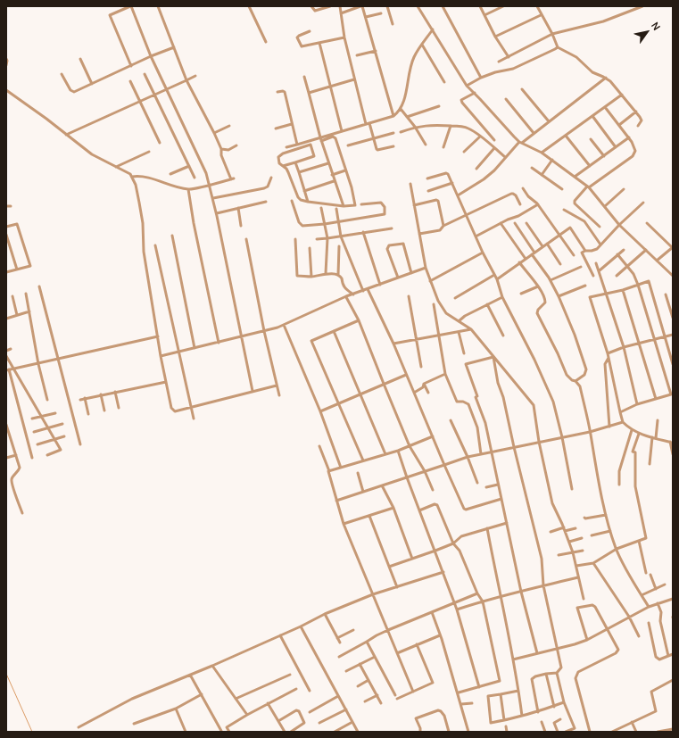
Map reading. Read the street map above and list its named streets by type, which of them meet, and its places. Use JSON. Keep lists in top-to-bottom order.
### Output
{
  "north": "top right"
}
